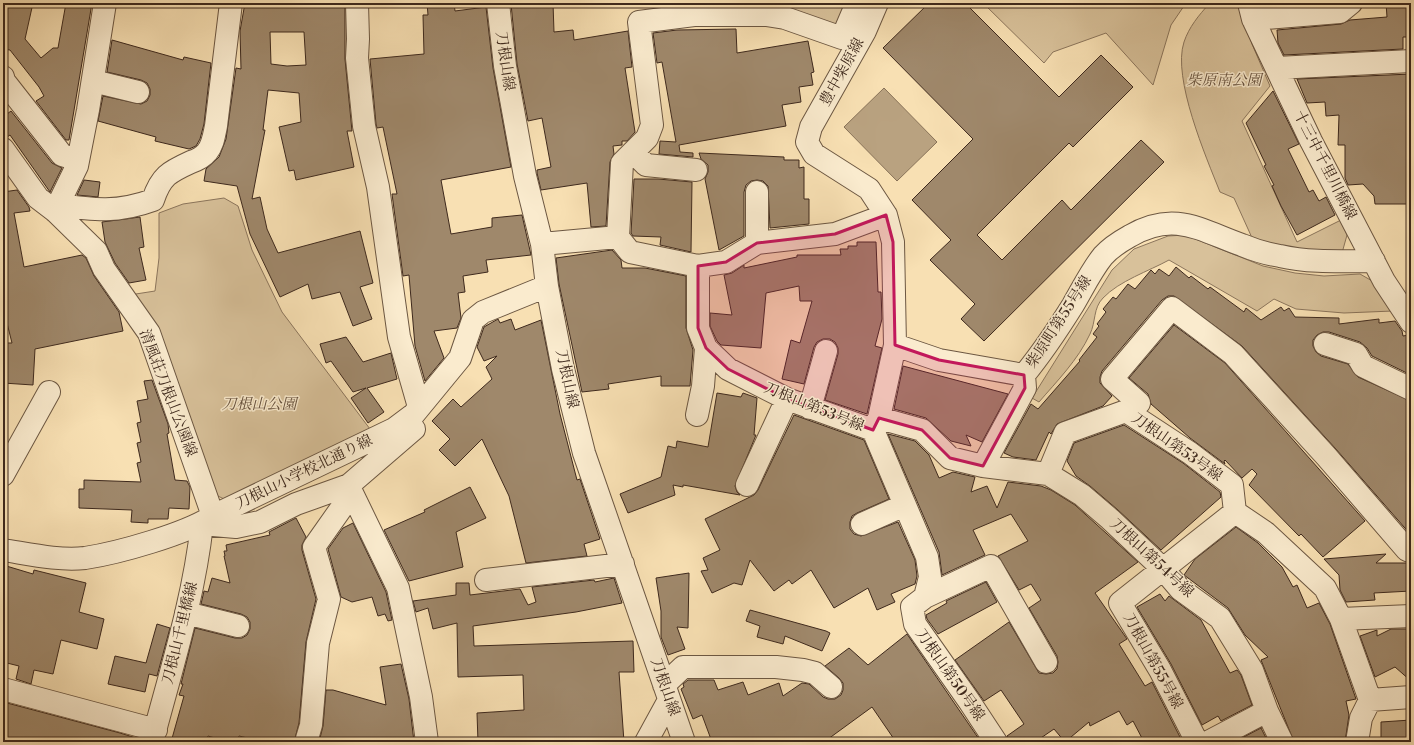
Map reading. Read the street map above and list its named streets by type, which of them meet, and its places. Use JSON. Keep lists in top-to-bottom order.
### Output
{
  "streets": {
    "street": [
      "刀根山線",
      "豊中柴原線",
      "十三中千里川橋線",
      "柴原町第55号線",
      "清風荘刀根山公園線",
      "刀根山第53号線",
      "刀根山小学校北通り線",
      "刀根山第54号線",
      "刀根山千里橋線",
      "刀根山第55号線",
      "刀根山第50号線"
    ]
  },
  "crossings": [
    ["刀根山線", "刀根山小学校北通り線"],
    ["十三中千里川橋線", "柴原町第55号線"],
    ["清風荘刀根山公園線", "刀根山小学校北通り線"],
    ["清風荘刀根山公園線", "刀根山千里橋線"],
    ["刀根山第53号線", "刀根山第54号線"],
    ["刀根山第53号線", "刀根山第55号線"],
    ["刀根山第53号線", "刀根山第50号線"],
    ["刀根山小学校北通り線", "刀根山千里橋線"],
    ["刀根山第54号線", "刀根山第55号線"]
  ],
  "parks": ["柴原南公園", "刀根山公園"]
}
